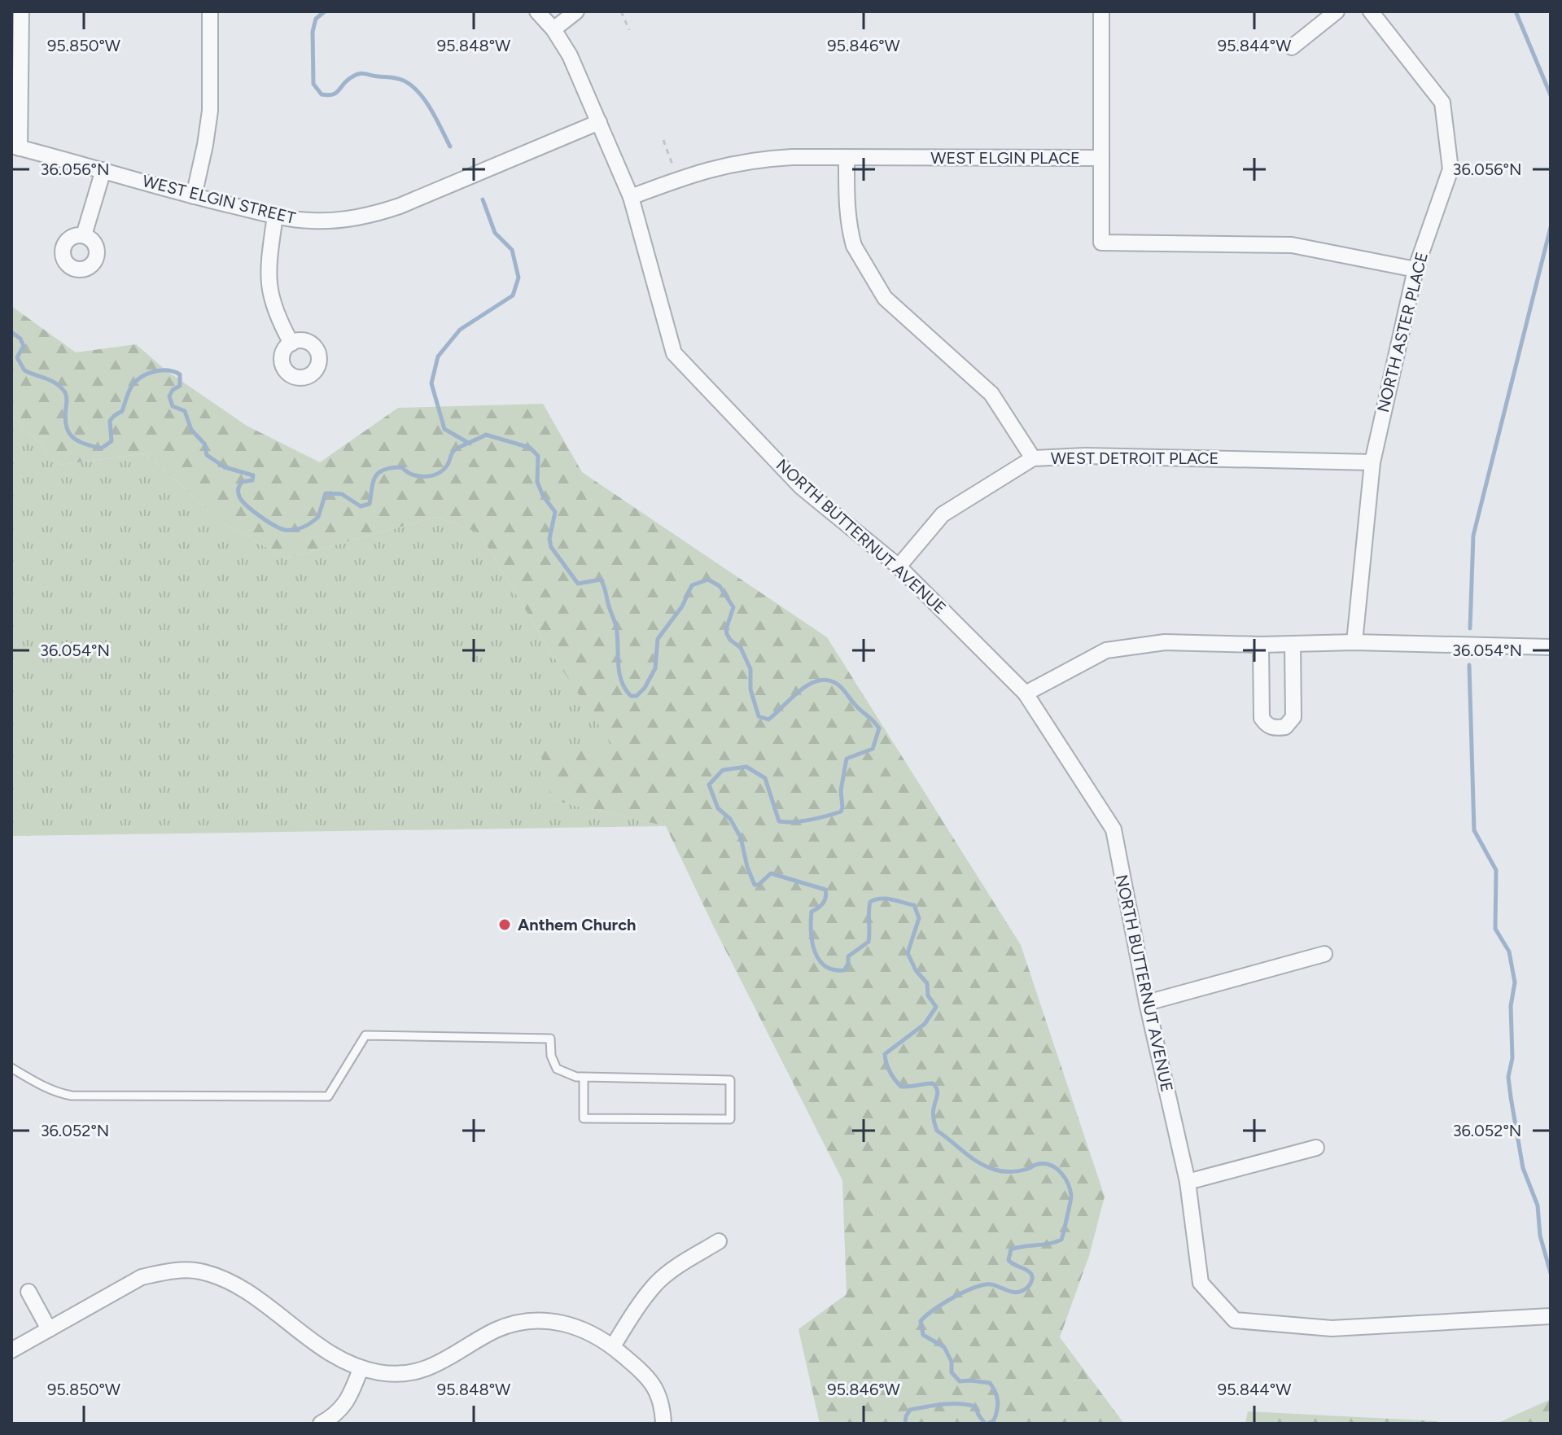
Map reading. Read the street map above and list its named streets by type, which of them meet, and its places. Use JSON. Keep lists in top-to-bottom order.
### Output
{
  "streets": {
    "street": [
      "WEST ELGIN PLACE",
      "WEST ELGIN STREET",
      "NORTH ASTER PLACE",
      "WEST DETROIT PLACE",
      "NORTH BUTTERNUT AVENUE"
    ]
  },
  "crossings": [
    ["WEST ELGIN PLACE", "NORTH ASTER PLACE"],
    ["WEST ELGIN PLACE", "NORTH BUTTERNUT AVENUE"],
    ["WEST ELGIN STREET", "NORTH BUTTERNUT AVENUE"],
    ["NORTH ASTER PLACE", "WEST DETROIT PLACE"],
    ["WEST DETROIT PLACE", "NORTH BUTTERNUT AVENUE"]
  ],
  "places": ["Anthem Church"],
  "coordinates": [
    "95.850°W",
    "95.848°W",
    "95.846°W",
    "95.844°W",
    "36.056°N",
    "36.054°N",
    "36.052°N"
  ]
}
